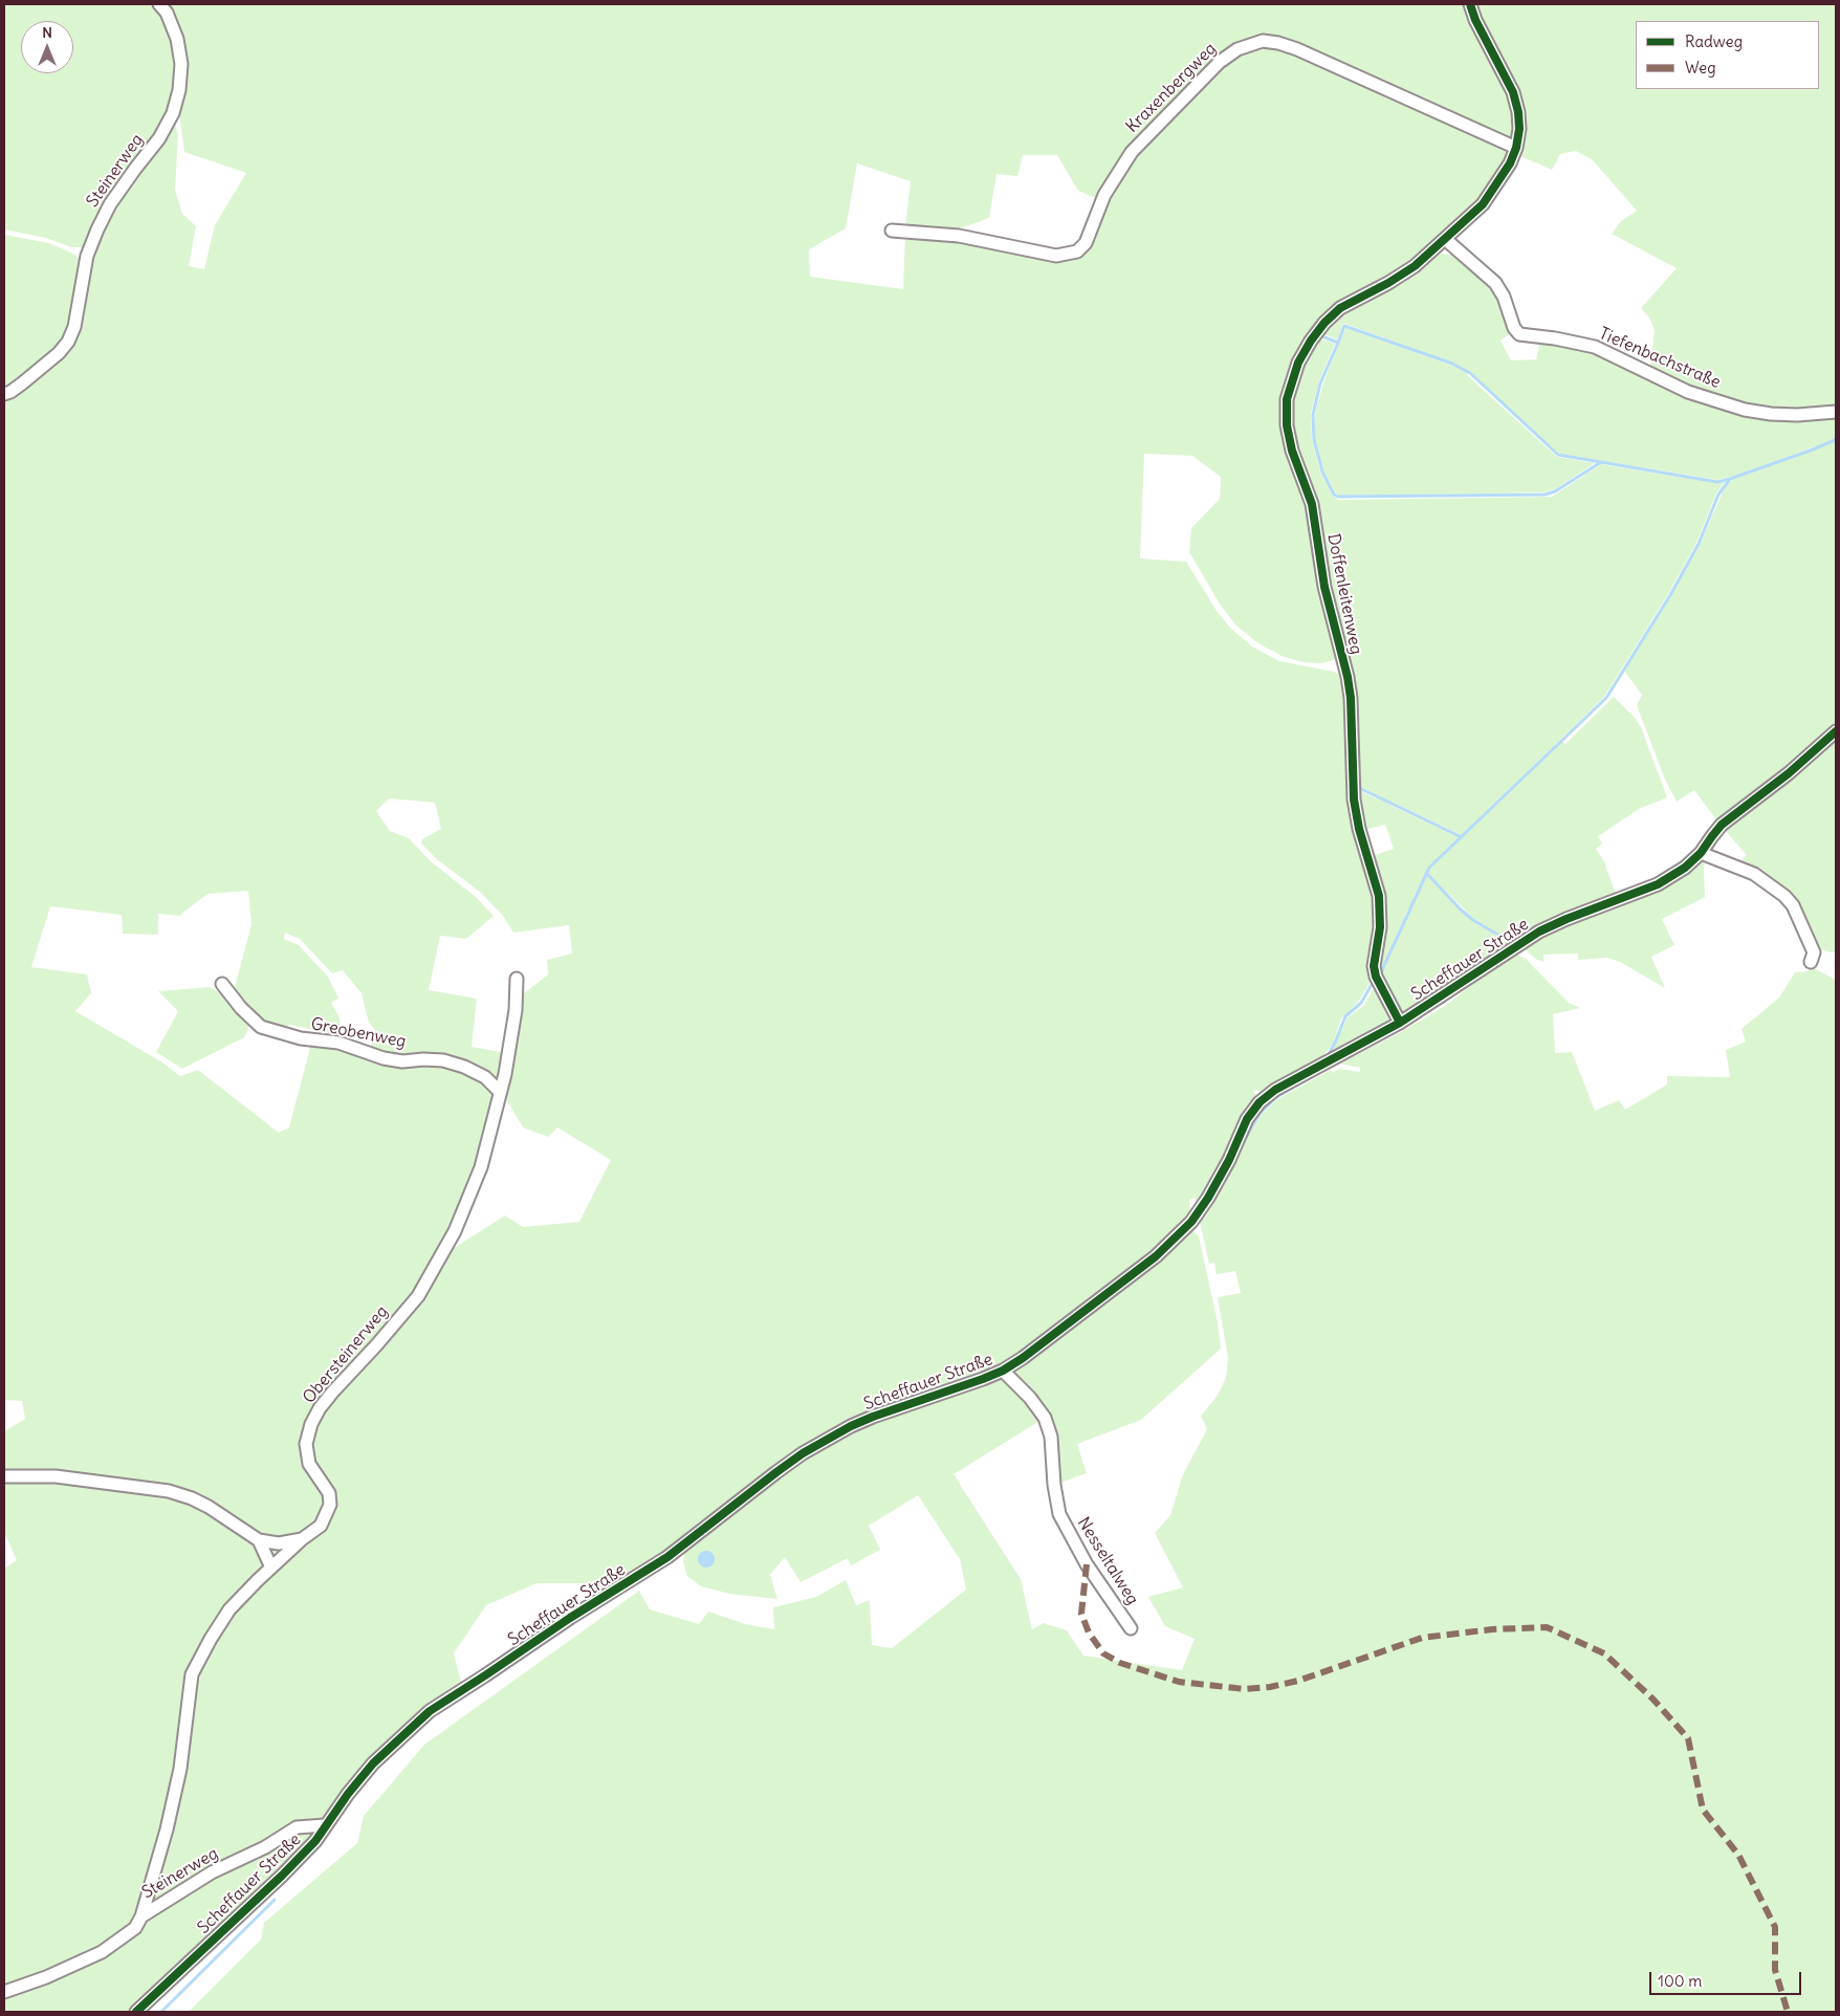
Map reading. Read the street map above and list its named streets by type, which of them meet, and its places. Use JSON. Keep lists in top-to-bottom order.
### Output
{
  "streets": {
    "street": [
      "Kraxenbergweg",
      "Steinerweg",
      "Tiefenbachstraße",
      "Doffenleitenweg",
      "Scheffauer Straße",
      "Greobenweg",
      "Obersteinerweg",
      "Nesseltalweg"
    ]
  },
  "crossings": [
    ["Steinerweg", "Scheffauer Straße"],
    ["Steinerweg", "Obersteinerweg"],
    ["Tiefenbachstraße", "Doffenleitenweg"],
    ["Doffenleitenweg", "Scheffauer Straße"],
    ["Scheffauer Straße", "Nesseltalweg"],
    ["Greobenweg", "Obersteinerweg"]
  ],
  "legend": ["Radweg", "Weg"],
  "scale_bar": "100 m",
  "north": "top"
}
